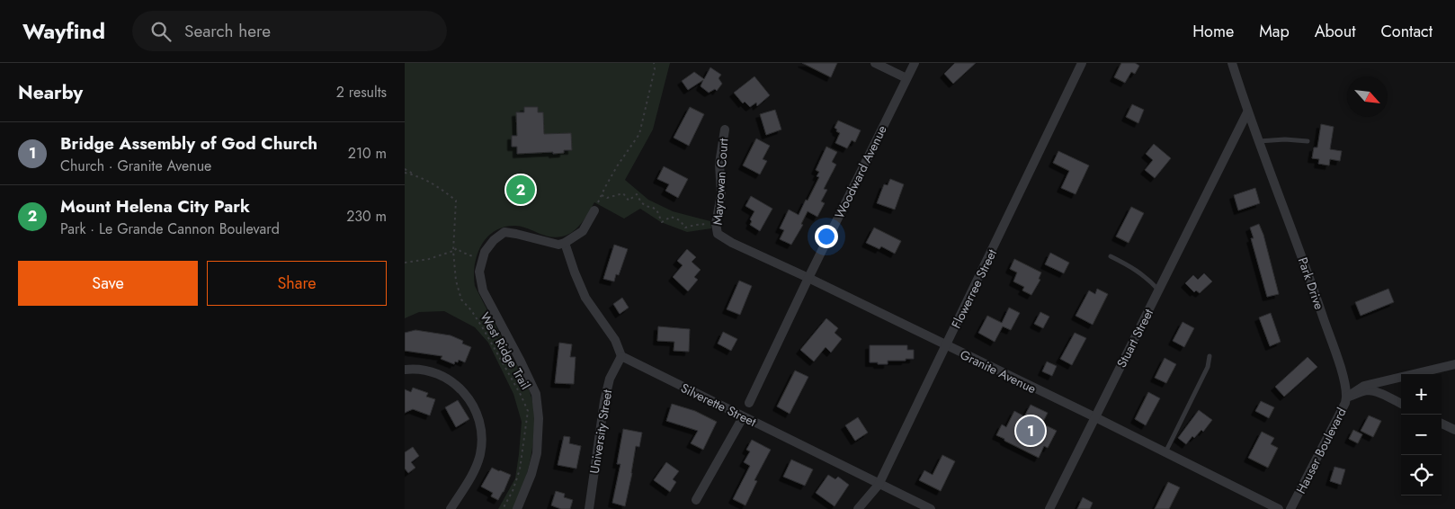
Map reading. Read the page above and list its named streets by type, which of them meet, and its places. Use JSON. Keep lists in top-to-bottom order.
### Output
{
  "streets": {
    "street": [
      "Woodward Avenue",
      "Mayrowan Court",
      "Park Drive",
      "Flowerree Street",
      "Stuart Street",
      "Granite Avenue",
      "Silverette Street",
      "University Street",
      "Hauser Boulevard"
    ],
    "path": ["West Ridge Trail"]
  },
  "crossings": [
    ["Woodward Avenue", "Granite Avenue"],
    ["Mayrowan Court", "Granite Avenue"],
    ["Park Drive", "Stuart Street"],
    ["Park Drive", "Hauser Boulevard"],
    ["Flowerree Street", "Granite Avenue"],
    ["Flowerree Street", "Silverette Street"],
    ["Stuart Street", "Granite Avenue"],
    ["Silverette Street", "University Street"]
  ],
  "north": "bottom right",
  "page": {
    "header": "Wayfind",
    "search": "Search here",
    "nav": [
      "Home",
      "Map",
      "About",
      "Contact"
    ],
    "heading": ["Nearby", "2 results"],
    "list": [
      {
        "mark": "1",
        "name": "Bridge Assembly of God Church",
        "note": "Church · Granite Avenue",
        "value": "210 m"
      },
      {
        "mark": "2",
        "name": "Mount Helena City Park",
        "note": "Park · Le Grande Cannon Boulevard",
        "value": "230 m"
      }
    ],
    "pins": ["2", "1"],
    "buttons": ["Save", "Share"],
    "map_buttons": ["+", "−"]
  }
}
